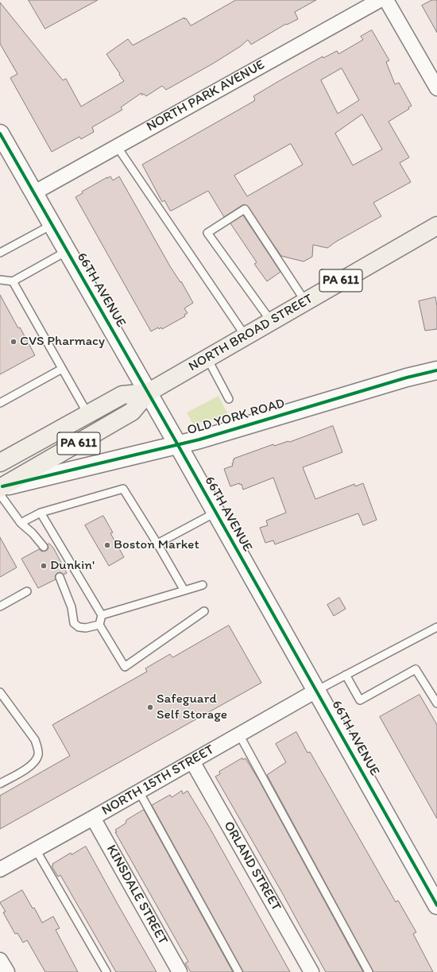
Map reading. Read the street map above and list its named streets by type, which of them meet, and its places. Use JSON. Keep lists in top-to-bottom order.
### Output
{
  "streets": {
    "main road": ["PA 611", "NORTH BROAD STREET"],
    "street": [
      "NORTH PARK AVENUE",
      "66TH AVENUE",
      "OLD YORK ROAD",
      "NORTH 15TH STREET",
      "ORLAND STREET",
      "KINSDALE STREET"
    ]
  },
  "crossings": [
    ["NORTH PARK AVENUE", "66TH AVENUE"],
    ["66TH AVENUE", "NORTH BROAD STREET"],
    ["66TH AVENUE", "OLD YORK ROAD"],
    ["66TH AVENUE", "NORTH 15TH STREET"],
    ["NORTH BROAD STREET", "OLD YORK ROAD"],
    ["NORTH 15TH STREET", "ORLAND STREET"],
    ["NORTH 15TH STREET", "KINSDALE STREET"]
  ],
  "places": [
    "CVS Pharmacy",
    "Boston Market",
    "Dunkin'",
    "Safeguard Self Storage"
  ]
}
